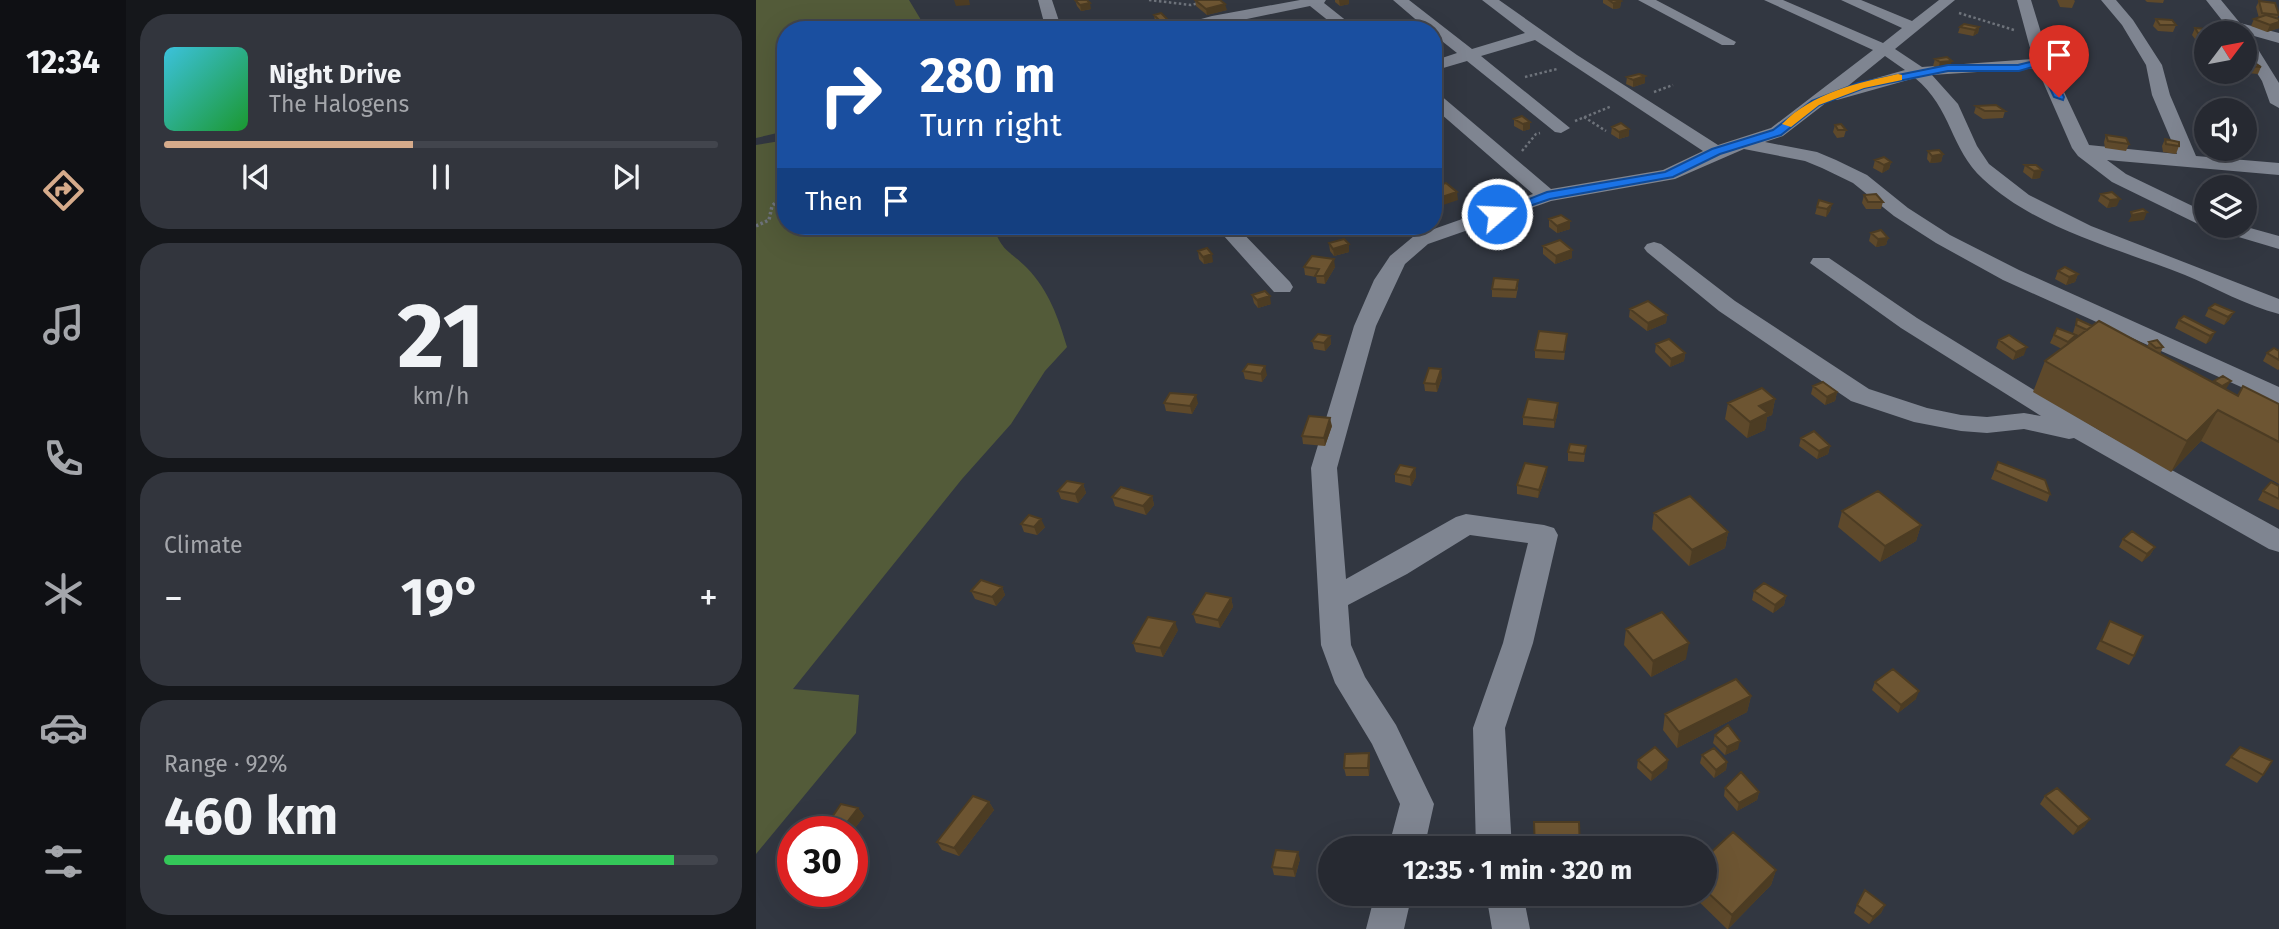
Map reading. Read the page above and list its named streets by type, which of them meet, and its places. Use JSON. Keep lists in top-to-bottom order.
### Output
{
  "north": "top right",
  "page": {
    "tabs": "12:34",
    "turn": ["280 m", "Turn right"],
    "song": ["Night Drive", "The Halogens"],
    "then": "Then",
    "tile": [
      ["21", "km/h"],
      "Climate",
      ["Range · 92%", "460 km"]
    ],
    "heat": ["−", "19°", "+"],
    "limit": "30",
    "trip": "12:35 · 1 min · 320 m"
  }
}
